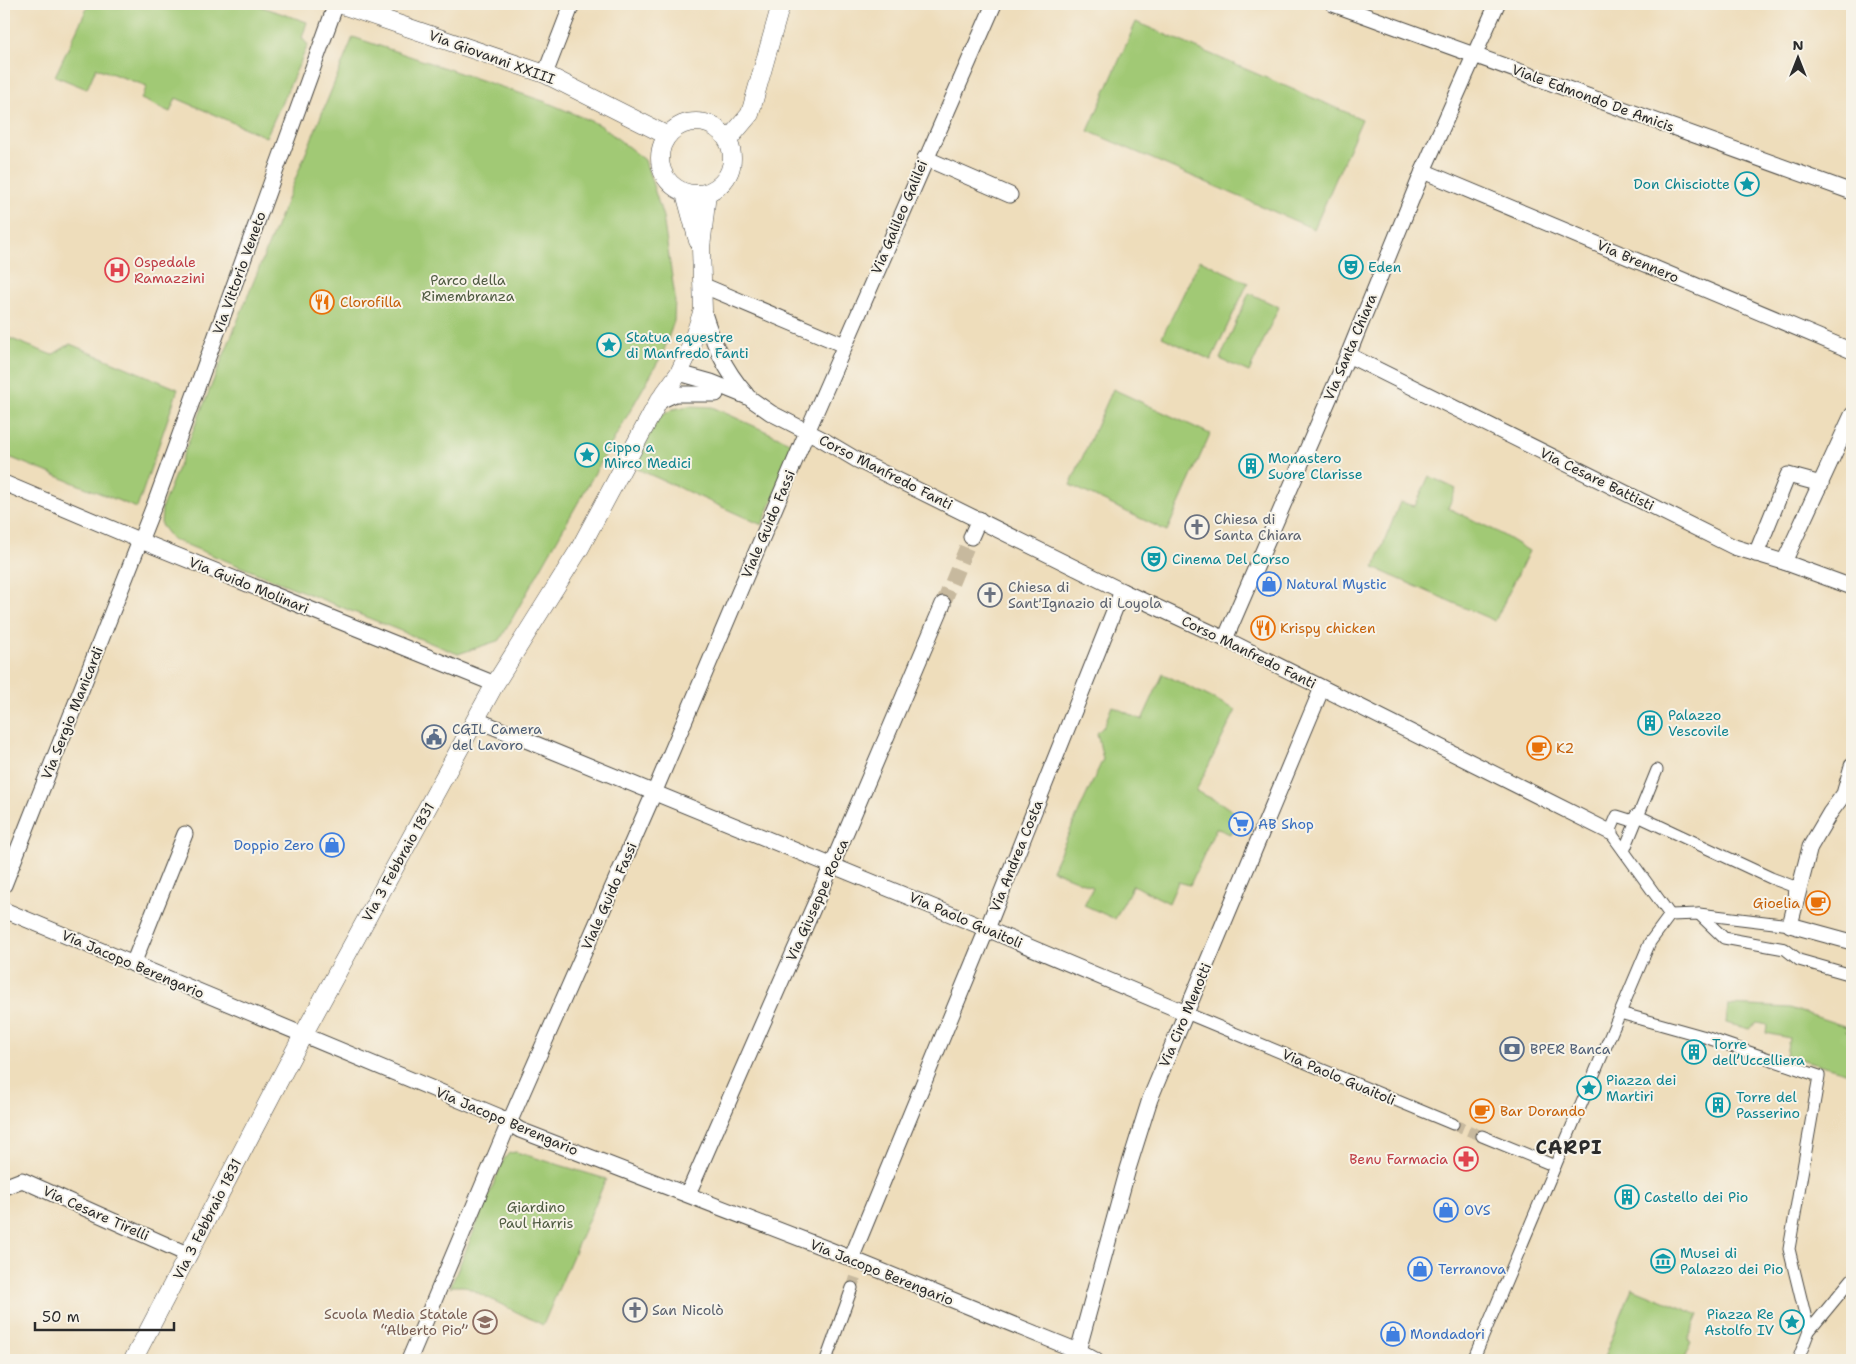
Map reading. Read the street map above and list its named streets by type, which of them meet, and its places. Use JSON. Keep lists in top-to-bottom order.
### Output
{
  "streets": {
    "street": [
      "Via Giovanni XXIII",
      "Viale Edmondo De Amicis",
      "Via Galileo Galilei",
      "Via Brennero",
      "Via Vittorio Veneto",
      "Via Santa Chiara",
      "Corso Manfredo Fanti",
      "Via Cesare Battisti",
      "Viale Guido Fassi",
      "Via Guido Molinari",
      "Via Sergio Manicardi",
      "Via Andrea Costa",
      "Via 3 Febbraio 1831",
      "Via Giuseppe Rocca",
      "Via Paolo Guaitoli",
      "Via Jacopo Berengario",
      "Via Ciro Menotti",
      "Via Cesare Tirelli"
    ]
  },
  "crossings": [
    ["Via Giovanni XXIII", "Via Vittorio Veneto"],
    ["Viale Edmondo De Amicis", "Via Santa Chiara"],
    ["Via Galileo Galilei", "Corso Manfredo Fanti"],
    ["Via Galileo Galilei", "Viale Guido Fassi"],
    ["Via Brennero", "Via Santa Chiara"],
    ["Via Vittorio Veneto", "Via Guido Molinari"],
    ["Via Vittorio Veneto", "Via Sergio Manicardi"],
    ["Via Santa Chiara", "Corso Manfredo Fanti"],
    ["Via Santa Chiara", "Via Cesare Battisti"],
    ["Corso Manfredo Fanti", "Viale Guido Fassi"],
    ["Corso Manfredo Fanti", "Via Andrea Costa"],
    ["Corso Manfredo Fanti", "Via Ciro Menotti"],
    ["Viale Guido Fassi", "Via Paolo Guaitoli"],
    ["Viale Guido Fassi", "Via Jacopo Berengario"],
    ["Via Guido Molinari", "Via Sergio Manicardi"],
    ["Via Guido Molinari", "Via 3 Febbraio 1831"],
    ["Via Andrea Costa", "Via Paolo Guaitoli"],
    ["Via Andrea Costa", "Via Jacopo Berengario"],
    ["Via 3 Febbraio 1831", "Via Paolo Guaitoli"],
    ["Via 3 Febbraio 1831", "Via Jacopo Berengario"],
    ["Via 3 Febbraio 1831", "Via Cesare Tirelli"],
    ["Via Giuseppe Rocca", "Via Paolo Guaitoli"],
    ["Via Giuseppe Rocca", "Via Jacopo Berengario"],
    ["Via Paolo Guaitoli", "Via Ciro Menotti"],
    ["Via Jacopo Berengario", "Via Ciro Menotti"]
  ],
  "districts": ["CARPI"],
  "parks": ["Parco della Rimembranza", "Giardino Paul Harris"],
  "places": {
    "place": [
      "Don Chisciotte",
      "Statua equestre di Manfredo Fanti",
      "Cippo a Mirco Medici",
      "Piazza dei Martiri",
      "Piazza Re Astolfo IV"
    ],
    "theatre": ["Eden", "Cinema Del Corso"],
    "hospital": ["Ospedale Ramazzini"],
    "restaurant": ["Clorofilla", "Krispy chicken"],
    "building": [
      "Monastero Suore Clarisse",
      "Palazzo Vescovile",
      "Torre dell’Uccelliera",
      "Torre del Passerino",
      "Castello dei Pio"
    ],
    "church": ["Chiesa di Santa Chiara", "Chiesa di Sant'Ignazio di Loyola", "San Nicolò"],
    "shop": [
      "Natural Mystic",
      "Doppio Zero",
      "OVS",
      "Terranova",
      "Mondadori"
    ],
    "public building": ["CGIL Camera del Lavoro"],
    "cafe": ["K2", "Gioelia", "Bar Dorando"],
    "supermarket": ["AB Shop"],
    "bank": ["BPER Banca"],
    "pharmacy": ["Benu Farmacia"],
    "museum": ["Musei di Palazzo dei Pio"],
    "school or university": ["Scuola Media Statale “Alberto Pio”"]
  },
  "scale_bar": "50 m",
  "north": "top"
}
